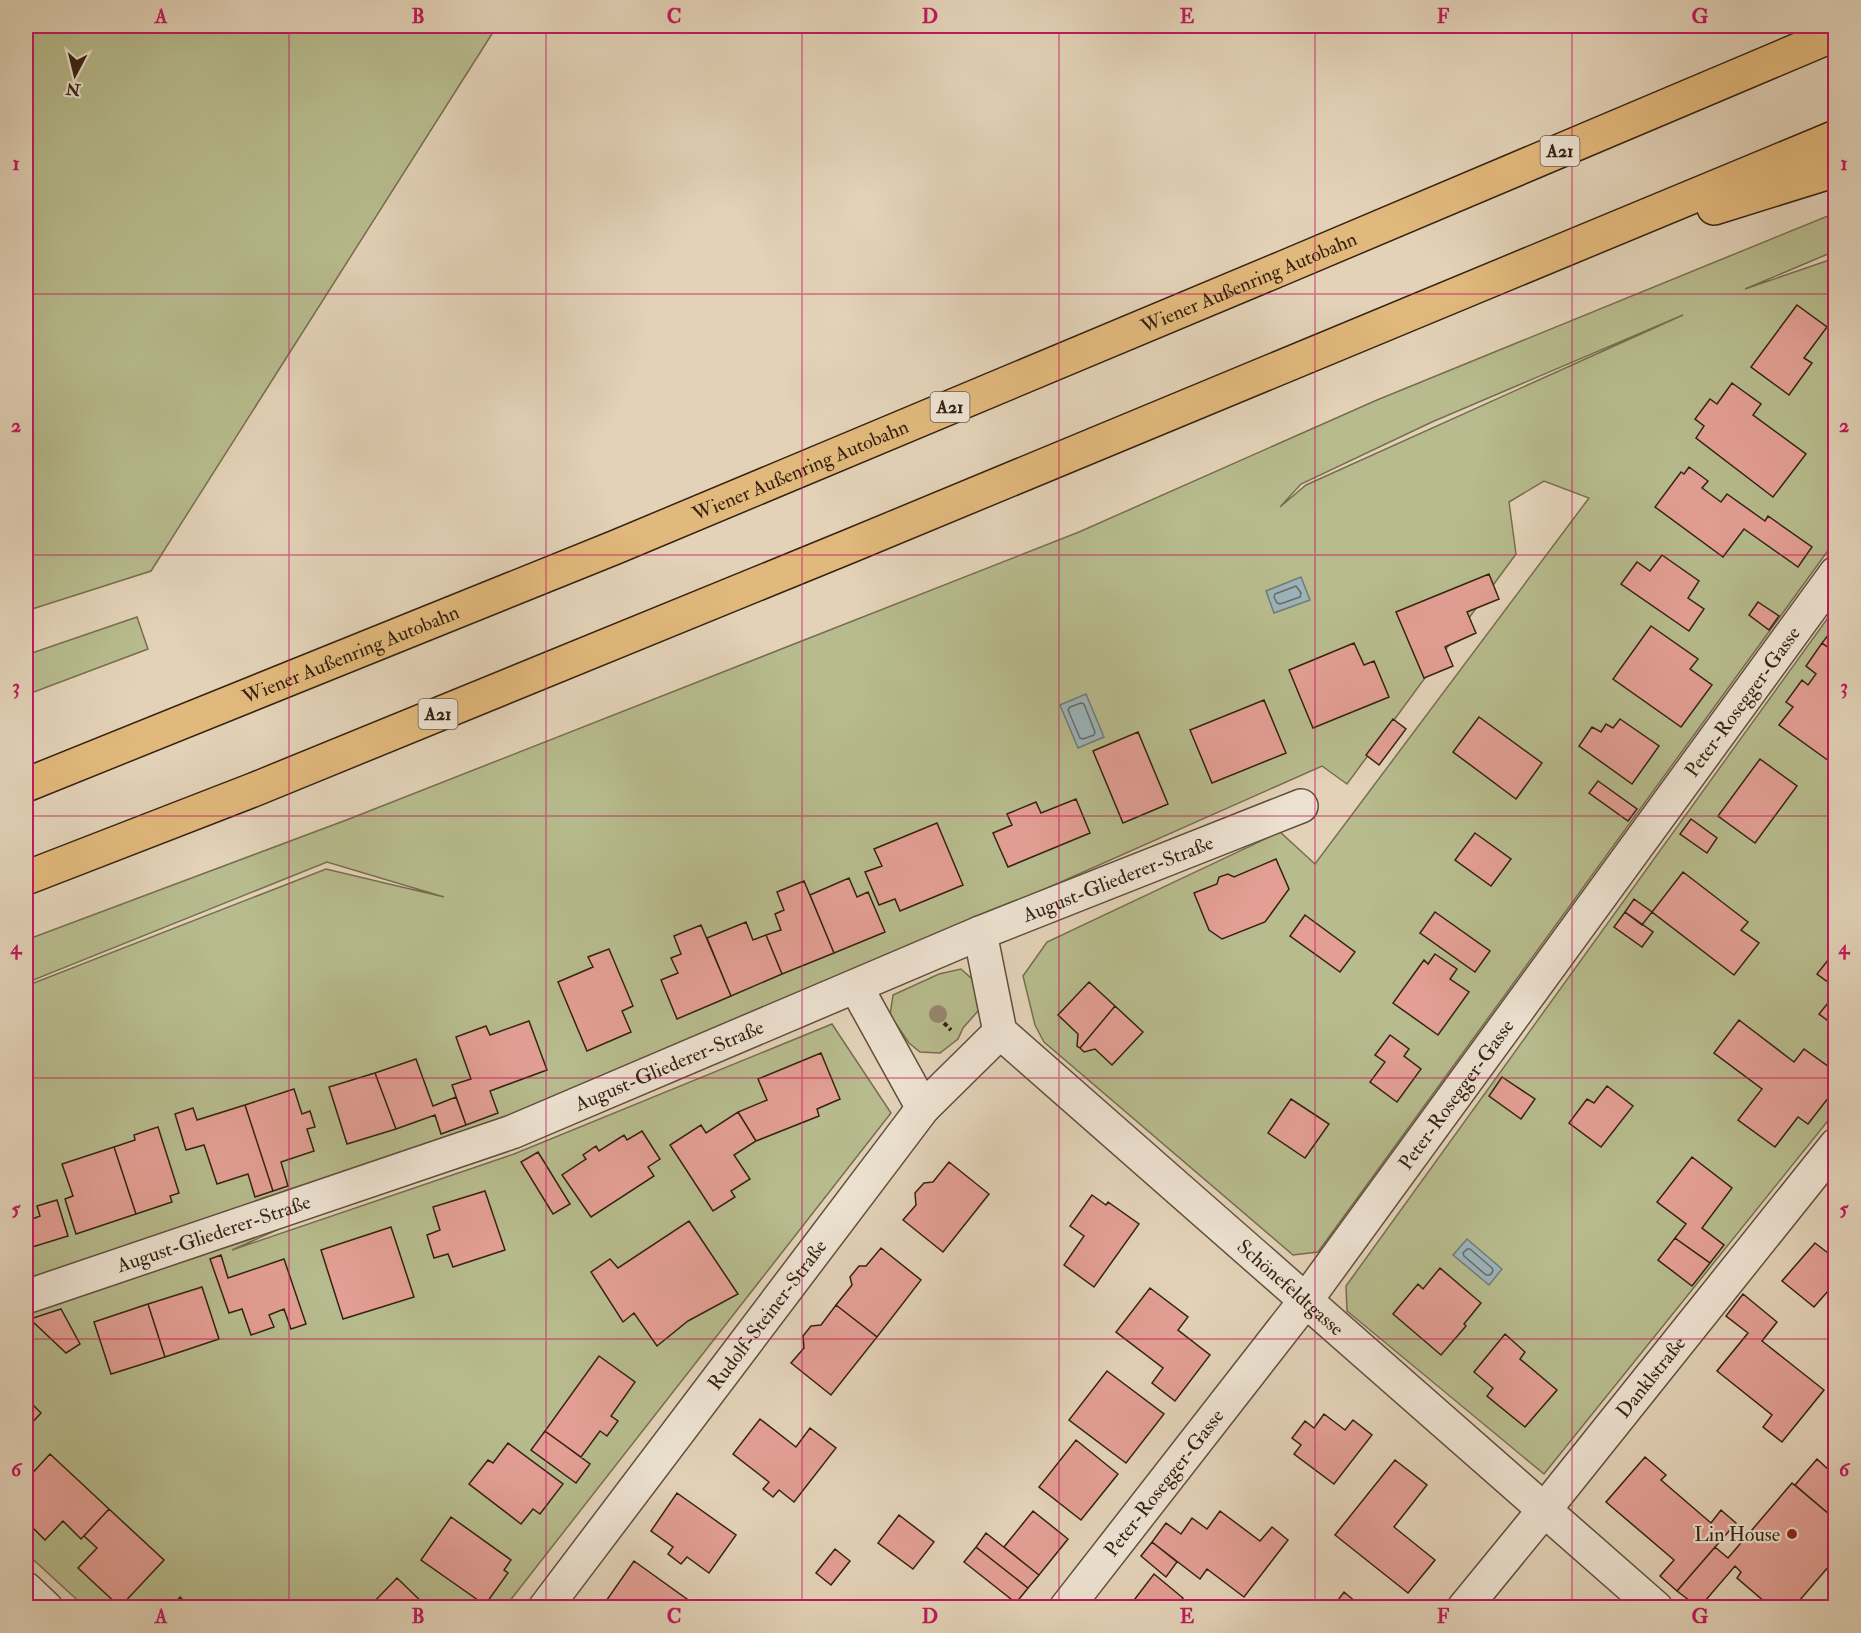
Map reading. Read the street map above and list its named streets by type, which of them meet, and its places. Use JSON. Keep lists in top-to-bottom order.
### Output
{
  "streets": {
    "highway": ["A21", "Wiener Außenring Autobahn"],
    "street": [
      "Peter-Rosegger-Gasse",
      "August-Gliederer-Straße",
      "Schönefeldtgasse",
      "Rudolf-Steiner-Straße",
      "Danklstraße"
    ]
  },
  "crossings": [
    ["Peter-Rosegger-Gasse", "Schönefeldtgasse"],
    ["Schönefeldtgasse", "Rudolf-Steiner-Straße"],
    ["Schönefeldtgasse", "Danklstraße"]
  ],
  "places": ["Lin House"],
  "north": "bottom",
  "grid": {
    "columns": [
      "A",
      "B",
      "C",
      "D",
      "E",
      "F",
      "G"
    ],
    "rows": [
      "1",
      "2",
      "3",
      "4",
      "5",
      "6"
    ]
  }
}
